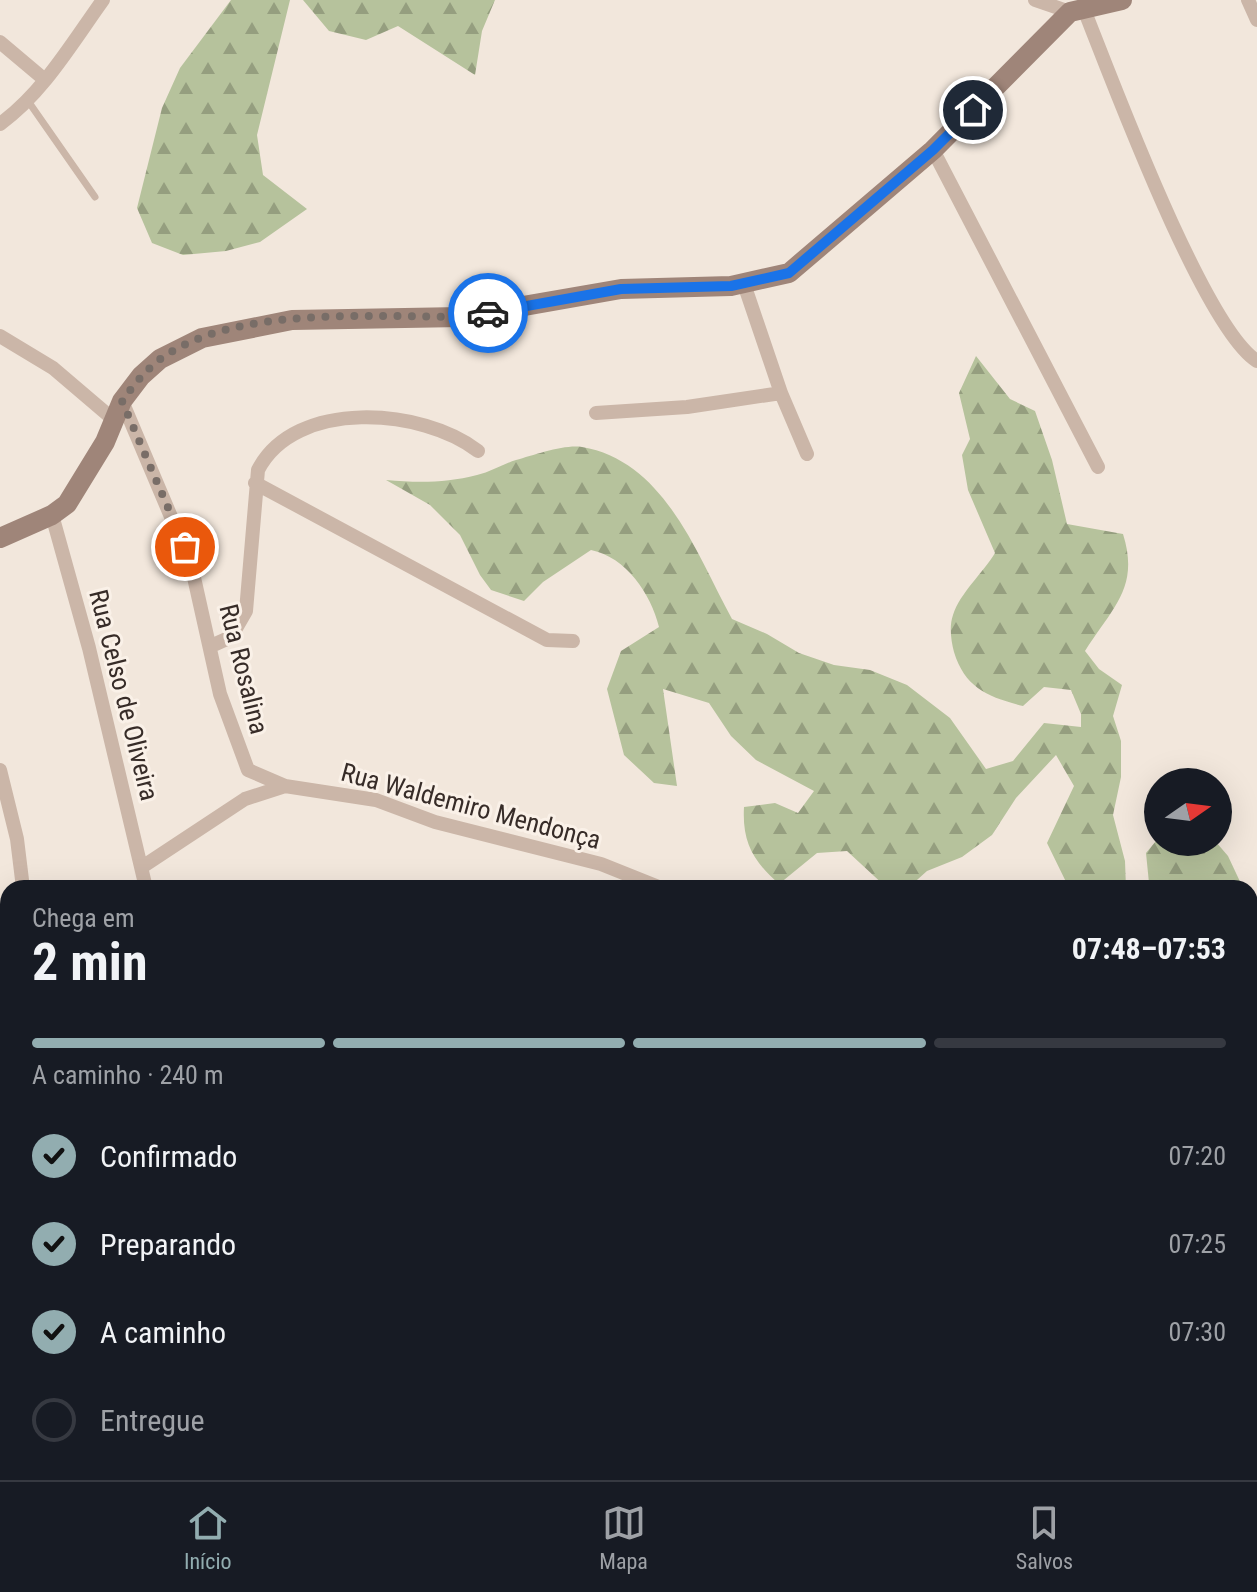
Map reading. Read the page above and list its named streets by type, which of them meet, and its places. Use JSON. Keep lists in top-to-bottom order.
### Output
{
  "streets": {
    "street": ["Rua Rosalina", "Rua Celso de Oliveira", "Rua Waldemiro Mendonça"]
  },
  "crossings": [
    ["Rua Rosalina", "Rua Waldemiro Mendonça"],
    ["Rua Celso de Oliveira", "Rua Waldemiro Mendonça"]
  ],
  "north": "right",
  "page": {
    "heading": ["2 min", "Chega em", "07:48–07:53"],
    "bar": "A caminho · 240 m",
    "list": [
      ["Confirmado", "07:20"],
      ["Preparando", "07:25"],
      ["A caminho", "07:30"],
      "Entregue"
    ],
    "tabs": ["Início", "Mapa", "Salvos"]
  }
}
